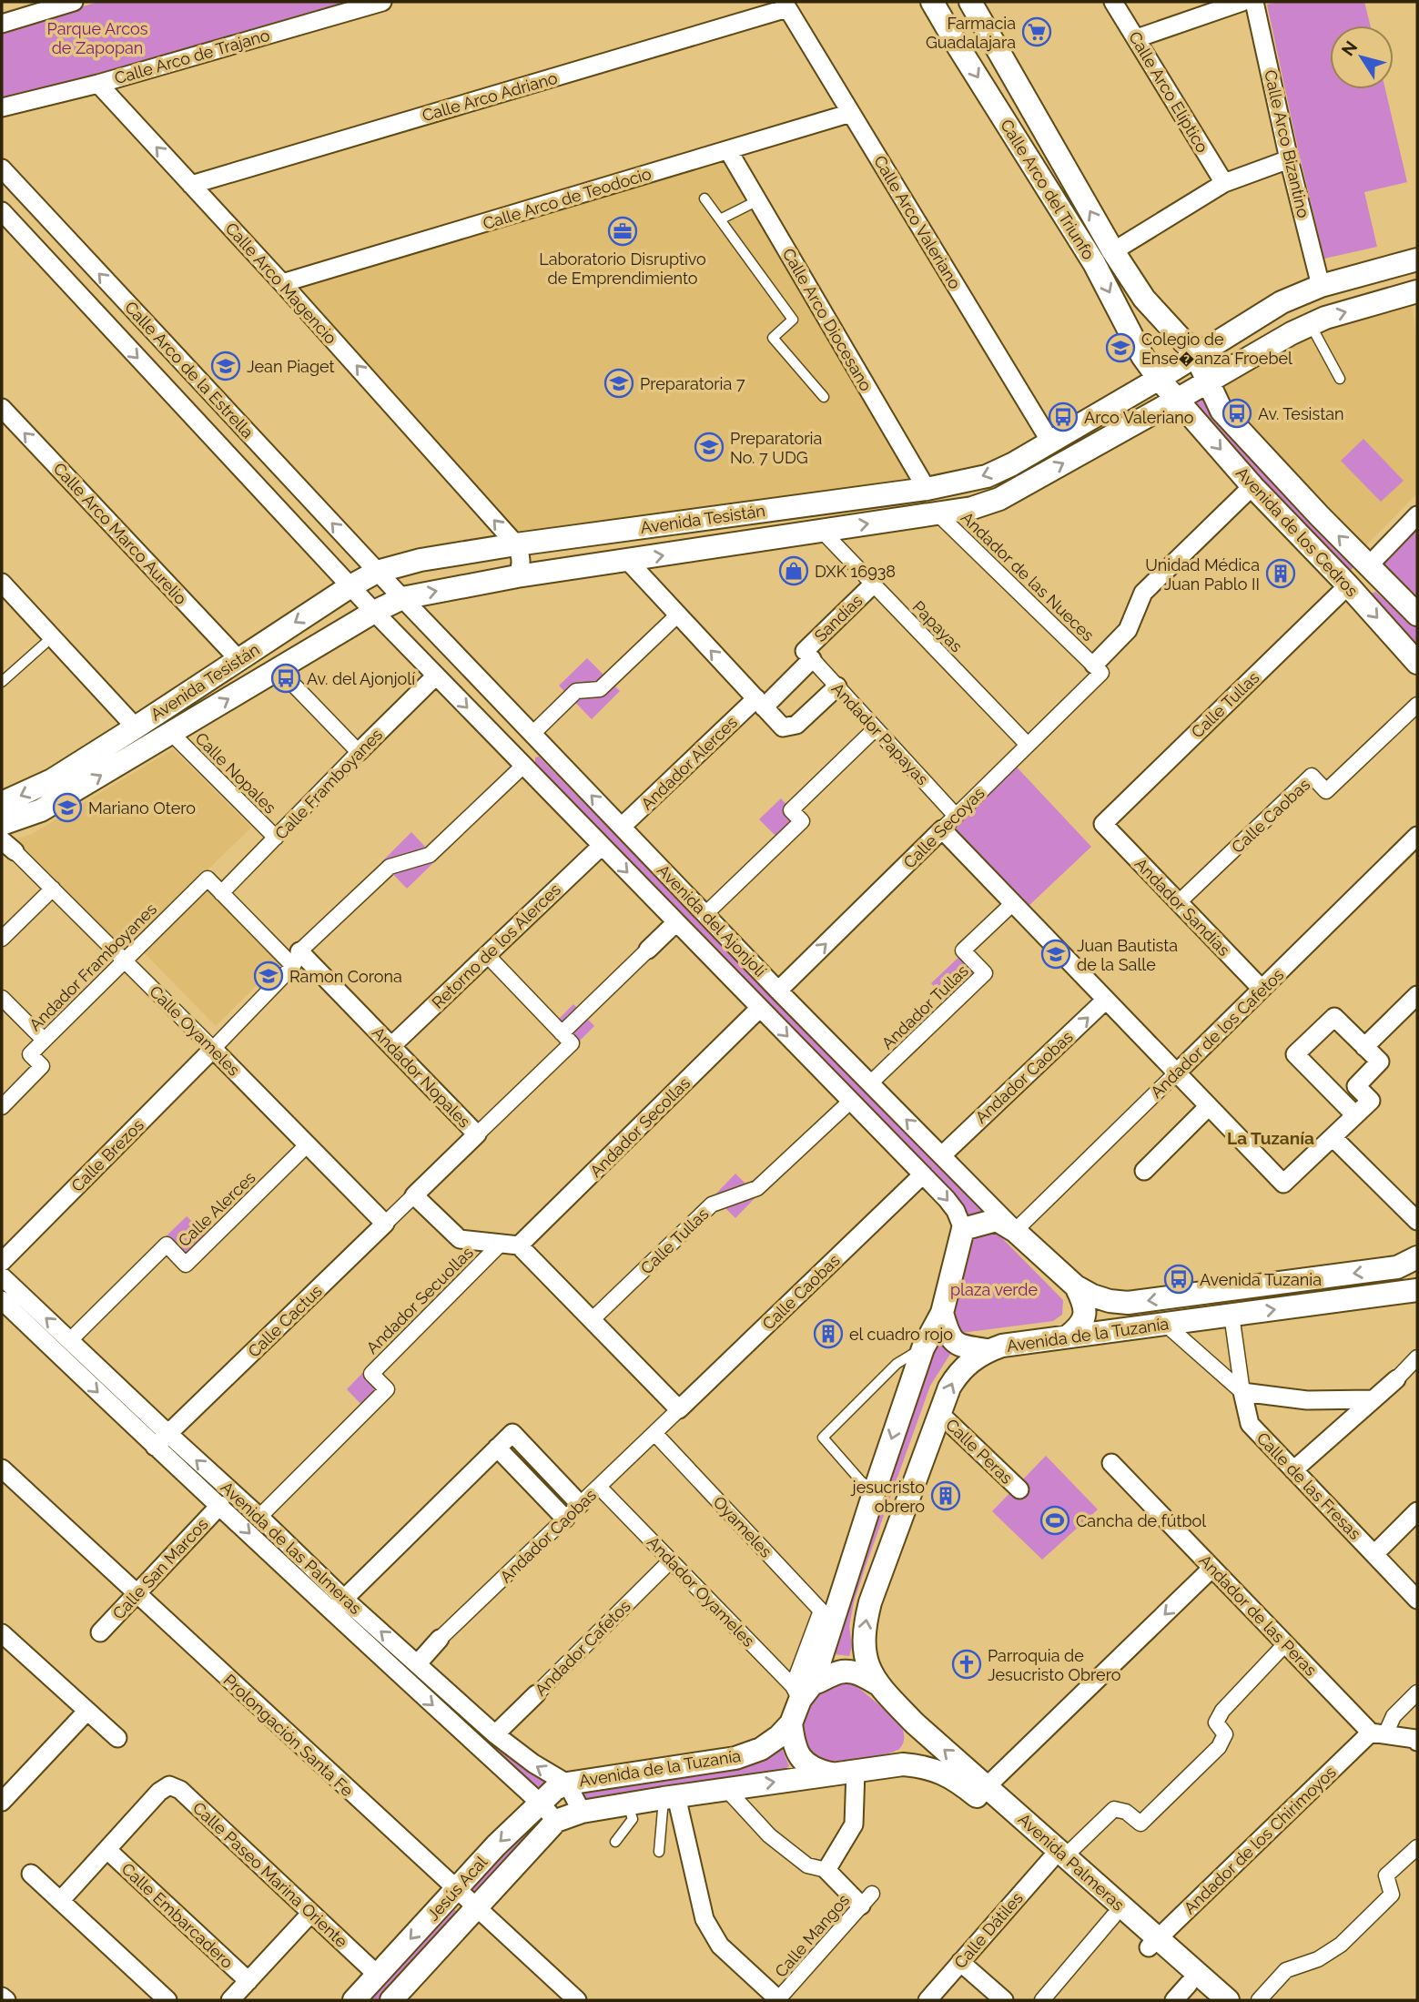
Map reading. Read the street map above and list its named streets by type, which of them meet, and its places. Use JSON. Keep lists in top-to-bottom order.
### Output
{
  "streets": {
    "street": [
      "Calle Arco de Trajano",
      "Calle Arco Elíptico",
      "Calle Arco Adriano",
      "Calle Arco Bizantino",
      "Calle Arco del Triunfo",
      "Calle Arco de Teodocio",
      "Calle Arco Valeriano",
      "Calle Arco Magencio",
      "Calle Arco Diocesano",
      "Calle Arco de la Estrella",
      "Avenida Tesistán",
      "Avenida de los Cedros",
      "Calle Arco Marco Aurelio",
      "Andador de las Nueces",
      "Sandías",
      "Papayas",
      "Calle Tullas",
      "Andador Papayas",
      "Andador Alerces",
      "Calle Nopales",
      "Calle Framboyanes",
      "Calle Caobas",
      "Calle Secoyas",
      "Andador Sandías",
      "Avenida del Ajonjolí",
      "Retorno de los Alerces",
      "Andador Framboyanes",
      "Andador Tullas",
      "Calle Oyameles",
      "Andador de los Cafetos",
      "Andador Nopales",
      "Andador Caobas",
      "Andador Secollas",
      "Calle Brezos",
      "Calle Alerces",
      "Andador Secuollas",
      "Calle Cactus",
      "Avenida de la Tuzanía",
      "Calle Peras",
      "Calle de las Fresas",
      "Oyameles",
      "Avenida de las Palmeras",
      "Calle San Marcos",
      "Andador Oyameles",
      "Andador de las Peras",
      "Andador Cafetos",
      "Prolongación Santa Fe",
      "Andador de los Chirimoyos",
      "Avenida Palmeras",
      "Calle Paseo Marina Oriente",
      "Jesús Acal",
      "Calle Embarcadero",
      "Calle Dátiles",
      "Calle Mangos"
    ]
  },
  "crossings": [
    ["Calle Arco de Trajano", "Calle Arco Magencio"],
    ["Calle Arco Adriano", "Calle Arco Valeriano"],
    ["Calle Arco Adriano", "Calle Arco Magencio"],
    ["Calle Arco Bizantino", "Avenida Tesistán"],
    ["Calle Arco del Triunfo", "Avenida Tesistán"],
    ["Calle Arco del Triunfo", "Avenida de los Cedros"],
    ["Calle Arco de Teodocio", "Calle Arco Valeriano"],
    ["Calle Arco de Teodocio", "Calle Arco Magencio"],
    ["Calle Arco de Teodocio", "Calle Arco Diocesano"],
    ["Calle Arco Valeriano", "Avenida Tesistán"],
    ["Calle Arco Magencio", "Avenida Tesistán"],
    ["Calle Arco Diocesano", "Avenida Tesistán"],
    ["Calle Arco de la Estrella", "Avenida Tesistán"],
    ["Calle Arco de la Estrella", "Avenida del Ajonjolí"],
    ["Avenida Tesistán", "Avenida de los Cedros"],
    ["Avenida Tesistán", "Calle Arco Marco Aurelio"],
    ["Avenida Tesistán", "Andador de las Nueces"],
    ["Avenida Tesistán", "Papayas"],
    ["Avenida Tesistán", "Calle Nopales"],
    ["Avenida Tesistán", "Avenida del Ajonjolí"],
    ["Avenida de los Cedros", "Calle Tullas"],
    ["Andador de las Nueces", "Calle Secoyas"],
    ["Sandías", "Papayas"],
    ["Sandías", "Andador Papayas"],
    ["Sandías", "Andador Alerces"],
    ["Papayas", "Calle Secoyas"],
    ["Calle Tullas", "Andador Sandías"],
    ["Calle Tullas", "Avenida del Ajonjolí"],
    ["Andador Papayas", "Calle Secoyas"],
    ["Andador Alerces", "Avenida del Ajonjolí"],
    ["Calle Nopales", "Calle Framboyanes"],
    ["Calle Framboyanes", "Avenida del Ajonjolí"],
    ["Calle Framboyanes", "Andador Nopales"],
    ["Calle Caobas", "Andador Sandías"],
    ["Calle Caobas", "Avenida del Ajonjolí"],
    ["Calle Caobas", "Andador Caobas"],
    ["Calle Secoyas", "Avenida del Ajonjolí"],
    ["Andador Sandías", "Andador de los Cafetos"],
    ["Avenida del Ajonjolí", "Retorno de los Alerces"],
    ["Avenida del Ajonjolí", "Andador Tullas"],
    ["Avenida del Ajonjolí", "Andador de los Cafetos"],
    ["Avenida del Ajonjolí", "Andador Caobas"],
    ["Avenida del Ajonjolí", "Andador Secollas"],
    ["Avenida del Ajonjolí", "Avenida de la Tuzanía"],
    ["Retorno de los Alerces", "Andador Nopales"],
    ["Andador Framboyanes", "Calle Oyameles"],
    ["Andador Framboyanes", "Andador Nopales"],
    ["Calle Oyameles", "Calle Brezos"],
    ["Calle Oyameles", "Calle Alerces"],
    ["Calle Oyameles", "Calle Cactus"],
    ["Andador de los Cafetos", "Avenida de la Tuzanía"],
    ["Andador Nopales", "Calle Cactus"],
    ["Andador Caobas", "Oyameles"],
    ["Andador Caobas", "Avenida de las Palmeras"],
    ["Andador Caobas", "Andador Oyameles"],
    ["Andador Secollas", "Andador Secuollas"],
    ["Calle Alerces", "Avenida de las Palmeras"],
    ["Andador Secuollas", "Avenida de las Palmeras"],
    ["Calle Cactus", "Avenida de las Palmeras"],
    ["Avenida de la Tuzanía", "Calle Peras"],
    ["Avenida de la Tuzanía", "Calle de las Fresas"],
    ["Avenida de la Tuzanía", "Oyameles"],
    ["Avenida de la Tuzanía", "Avenida de las Palmeras"],
    ["Avenida de la Tuzanía", "Andador Oyameles"],
    ["Avenida de la Tuzanía", "Avenida Palmeras"],
    ["Avenida de la Tuzanía", "Jesús Acal"],
    ["Avenida de las Palmeras", "Calle San Marcos"],
    ["Avenida de las Palmeras", "Andador Cafetos"],
    ["Avenida de las Palmeras", "Jesús Acal"],
    ["Calle San Marcos", "Prolongación Santa Fe"],
    ["Andador Oyameles", "Andador Cafetos"],
    ["Andador Oyameles", "Avenida Palmeras"],
    ["Andador de las Peras", "Andador de los Chirimoyos"],
    ["Prolongación Santa Fe", "Jesús Acal"],
    ["Andador de los Chirimoyos", "Avenida Palmeras"],
    ["Avenida Palmeras", "Calle Dátiles"],
    ["Calle Paseo Marina Oriente", "Jesús Acal"],
    ["Calle Paseo Marina Oriente", "Calle Embarcadero"]
  ],
  "one_way": ["Calle Arco Magencio"],
  "districts": ["La Tuzanía"],
  "parks": ["Parque Arcos de Zapopan", "plaza verde"],
  "places": {
    "supermarket": ["Farmacia Guadalajara"],
    "office": ["Laboratorio Disruptivo de Emprendimiento"],
    "school or university": [
      "Colegio de Ense�anza Froebel",
      "Jean Piaget",
      "Preparatoria 7",
      "Preparatoria No. 7 UDG",
      "Mariano Otero",
      "Juan Bautista de la Salle",
      "Ramon Corona"
    ],
    "bus stop": [
      "Av. Tesistan",
      "Arco Valeriano",
      "Av. del Ajonjolí",
      "Avenida Tuzania"
    ],
    "shop": ["DXK 16938"],
    "building": ["Unidad Médica Juan Pablo II", "el cuadro rojo", "jesucristo obrero"],
    "sports": ["Cancha de fútbol"],
    "church": ["Parroquia de Jesucristo Obrero"]
  },
  "north": "top left"
}
